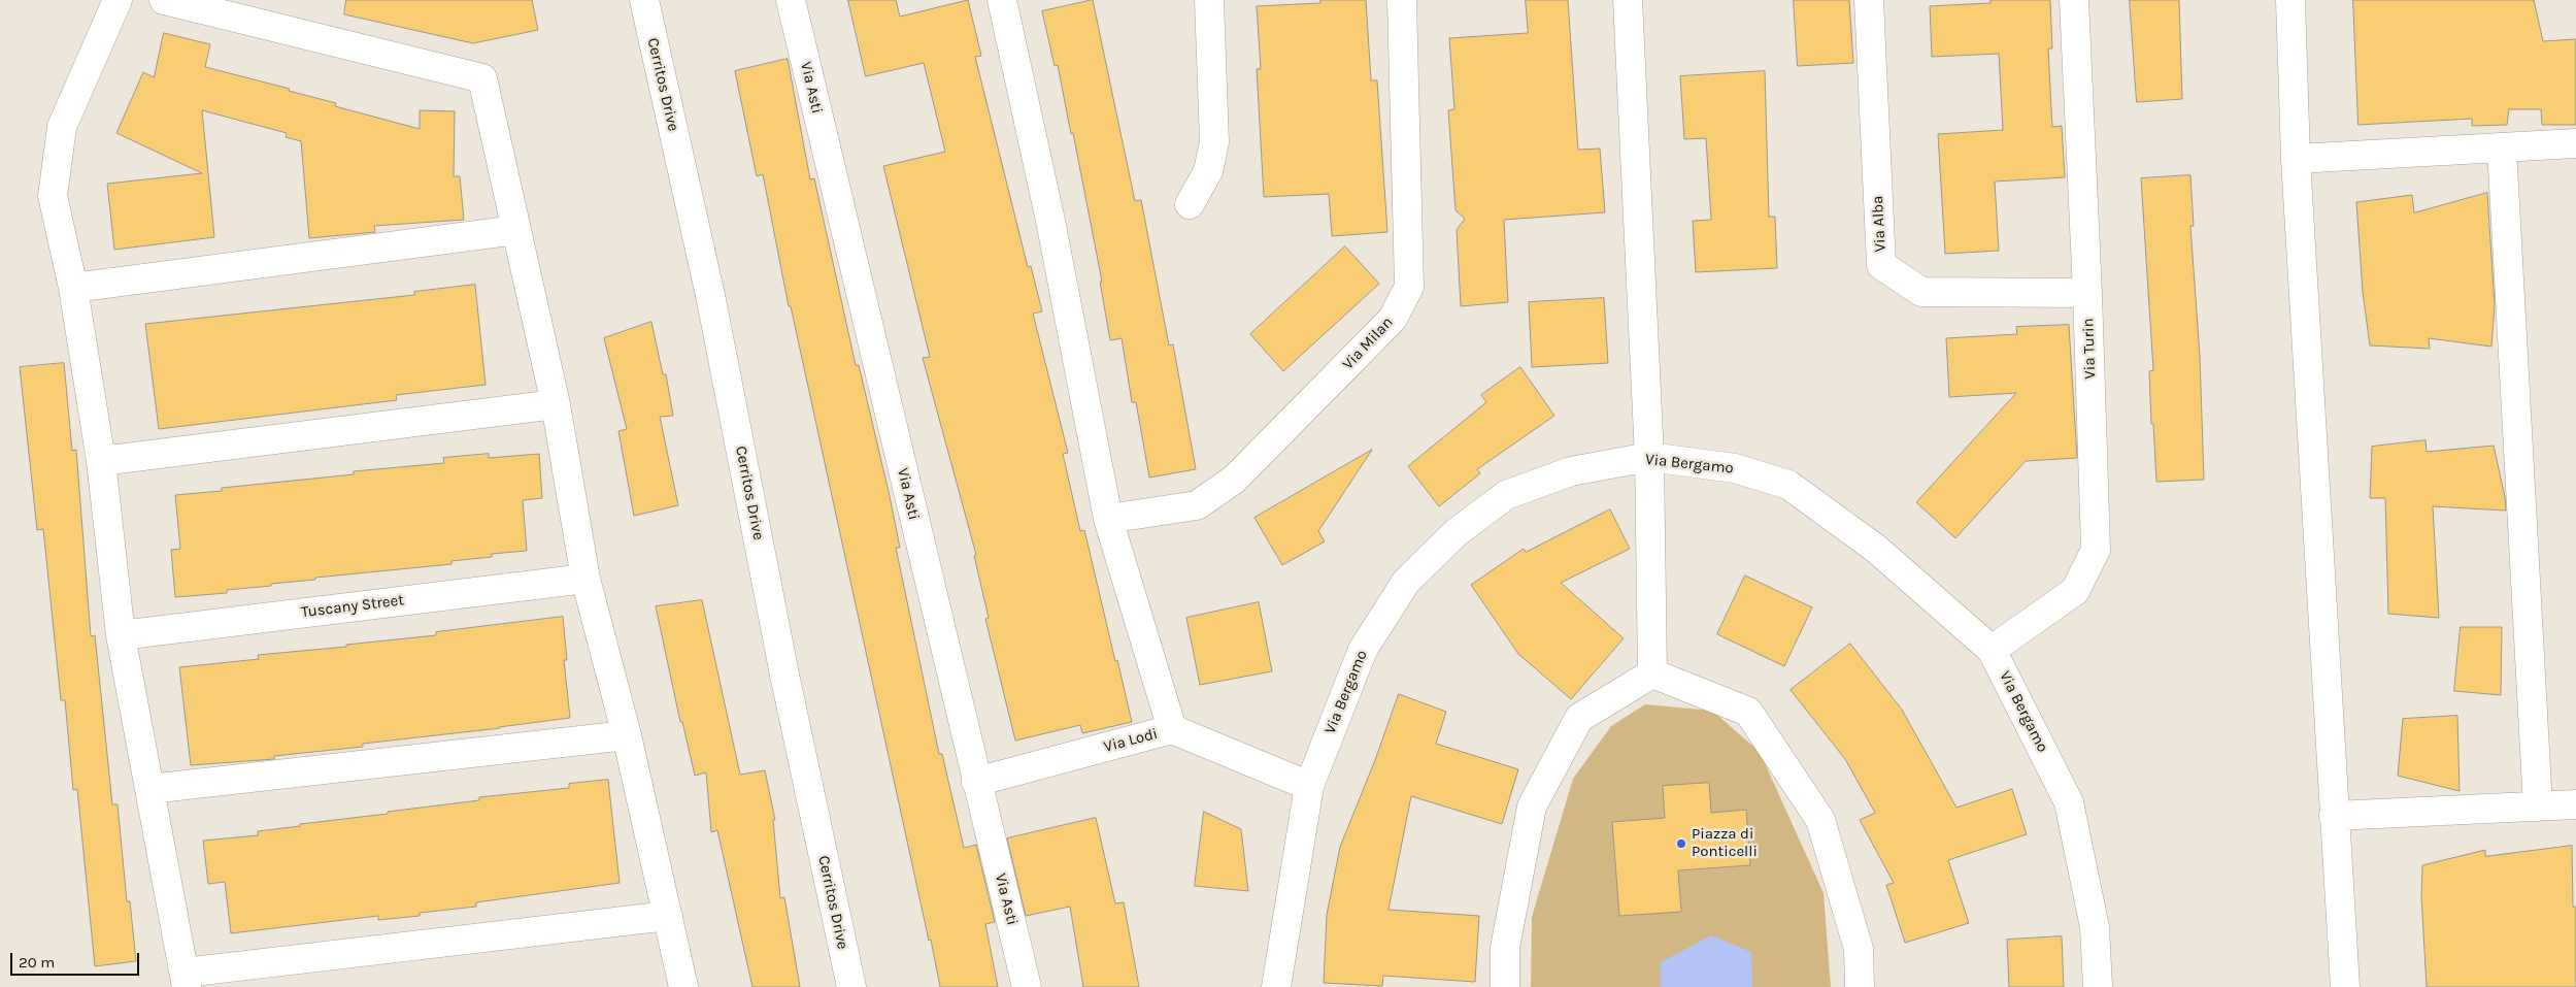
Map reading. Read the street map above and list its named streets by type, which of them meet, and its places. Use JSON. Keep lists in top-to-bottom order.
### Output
{
  "streets": {
    "street": [
      "Cerritos Drive",
      "Via Asti",
      "Via Alba",
      "Via Milan",
      "Via Turin",
      "Via Bergamo",
      "Tuscany Street",
      "Via Lodi"
    ]
  },
  "crossings": [
    ["Via Asti", "Via Lodi"],
    ["Via Alba", "Via Turin"],
    ["Via Turin", "Via Bergamo"],
    ["Via Bergamo", "Via Lodi"]
  ],
  "places": ["Piazza di Ponticelli"],
  "scale_bar": "20 m"
}
